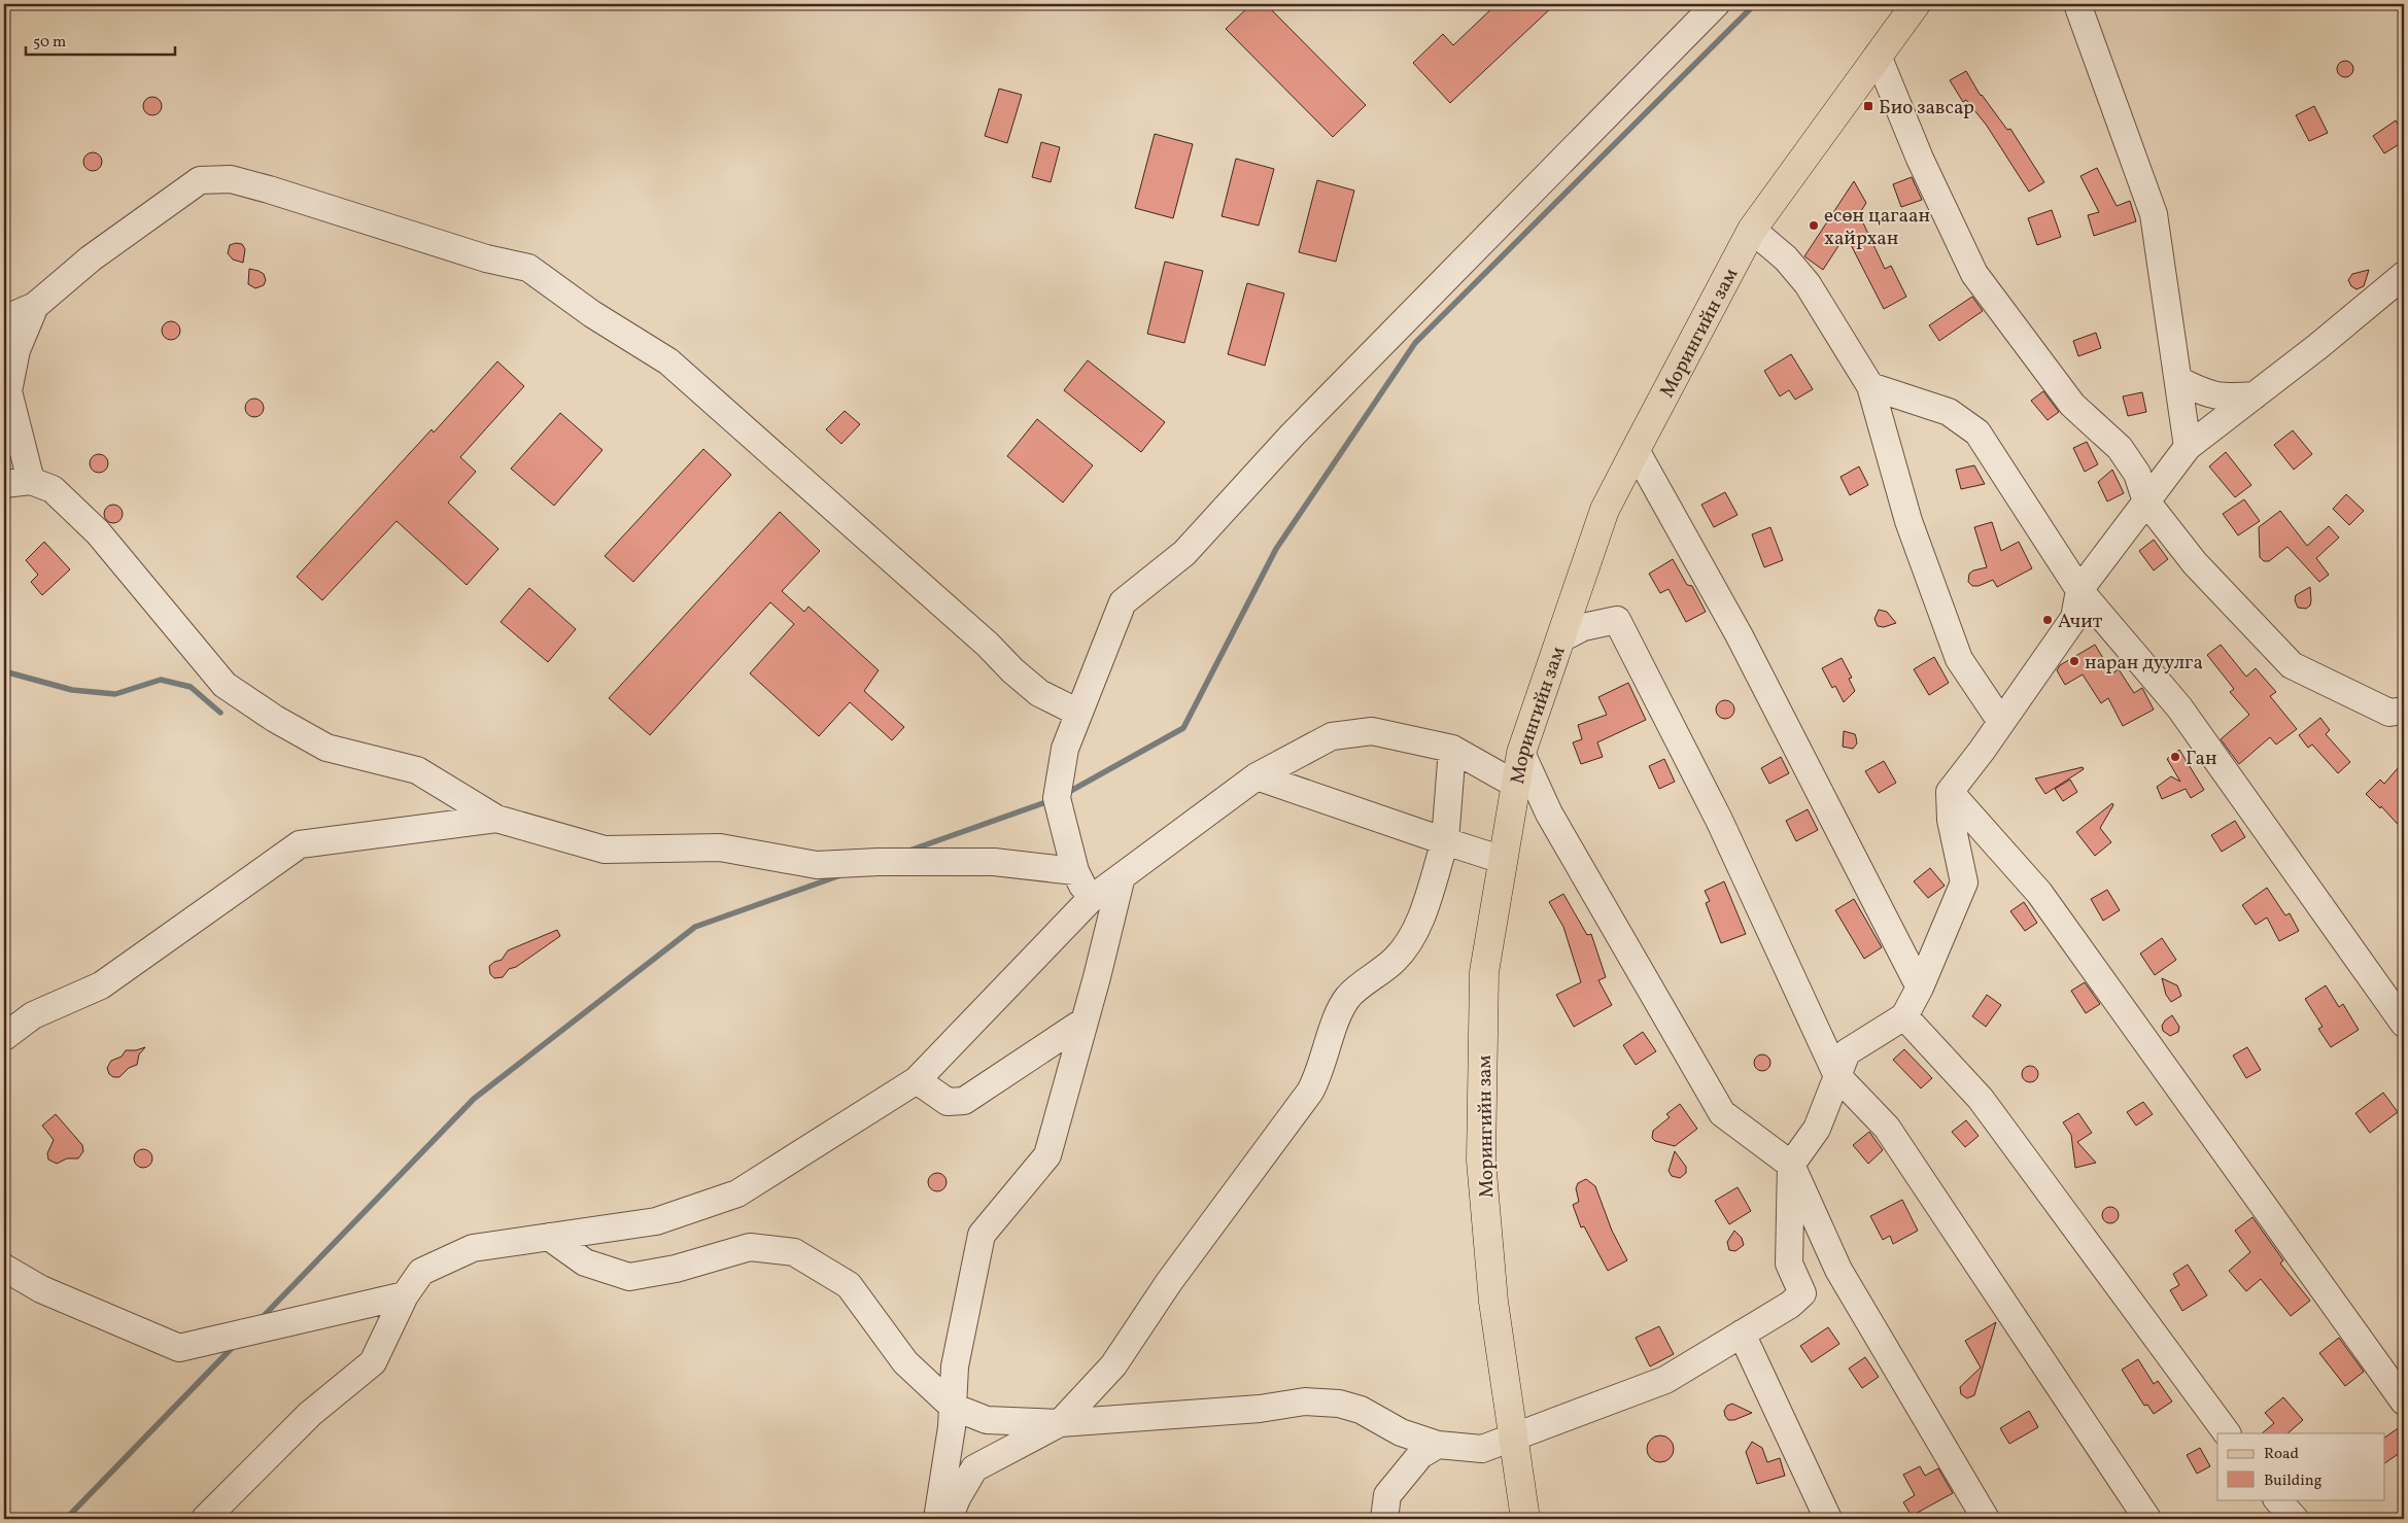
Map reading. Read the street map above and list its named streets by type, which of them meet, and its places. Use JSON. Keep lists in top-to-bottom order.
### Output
{
  "streets": {
    "main road": ["Морингийн зам"]
  },
  "places": {
    "transit": ["Био завсар"],
    "other": [
      "есөн цагаан хайрхан",
      "Ачит",
      "наран дуулга",
      "Ган"
    ]
  },
  "legend": ["Road", "Building"],
  "scale_bar": "50 m"
}
